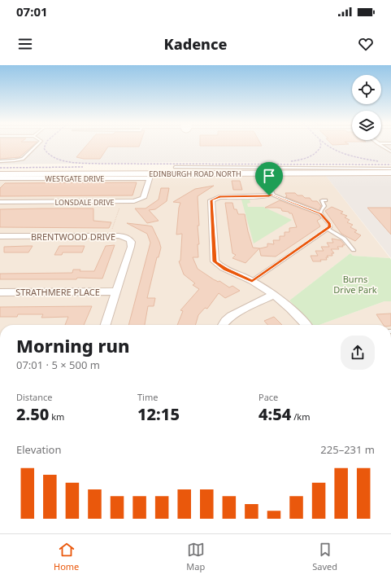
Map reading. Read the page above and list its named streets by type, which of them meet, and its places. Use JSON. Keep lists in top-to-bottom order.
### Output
{
  "streets": {
    "main road": ["EDINBURGH ROAD NORTH"],
    "street": [
      "WESTGATE DRIVE",
      "LONSDALE DRIVE",
      "BRENTWOOD DRIVE",
      "STRATHMERE PLACE"
    ]
  },
  "crossings": [
    ["EDINBURGH ROAD NORTH", "WESTGATE DRIVE"],
    ["EDINBURGH ROAD NORTH", "LONSDALE DRIVE"],
    ["WESTGATE DRIVE", "LONSDALE DRIVE"],
    ["BRENTWOOD DRIVE", "STRATHMERE PLACE"]
  ],
  "parks": ["Burns Drive Park"],
  "page": {
    "status": "07:01",
    "header": "Kadence",
    "heading": ["Morning run", "07:01 · 5 × 500 m"],
    "stats": [
      ["Distance", "2.50 km"],
      ["Time", "12:15"],
      ["Pace", "4:54 /km"]
    ],
    "chart": ["Elevation", "225–231 m"],
    "tabs": ["Home", "Map", "Saved"]
  }
}
